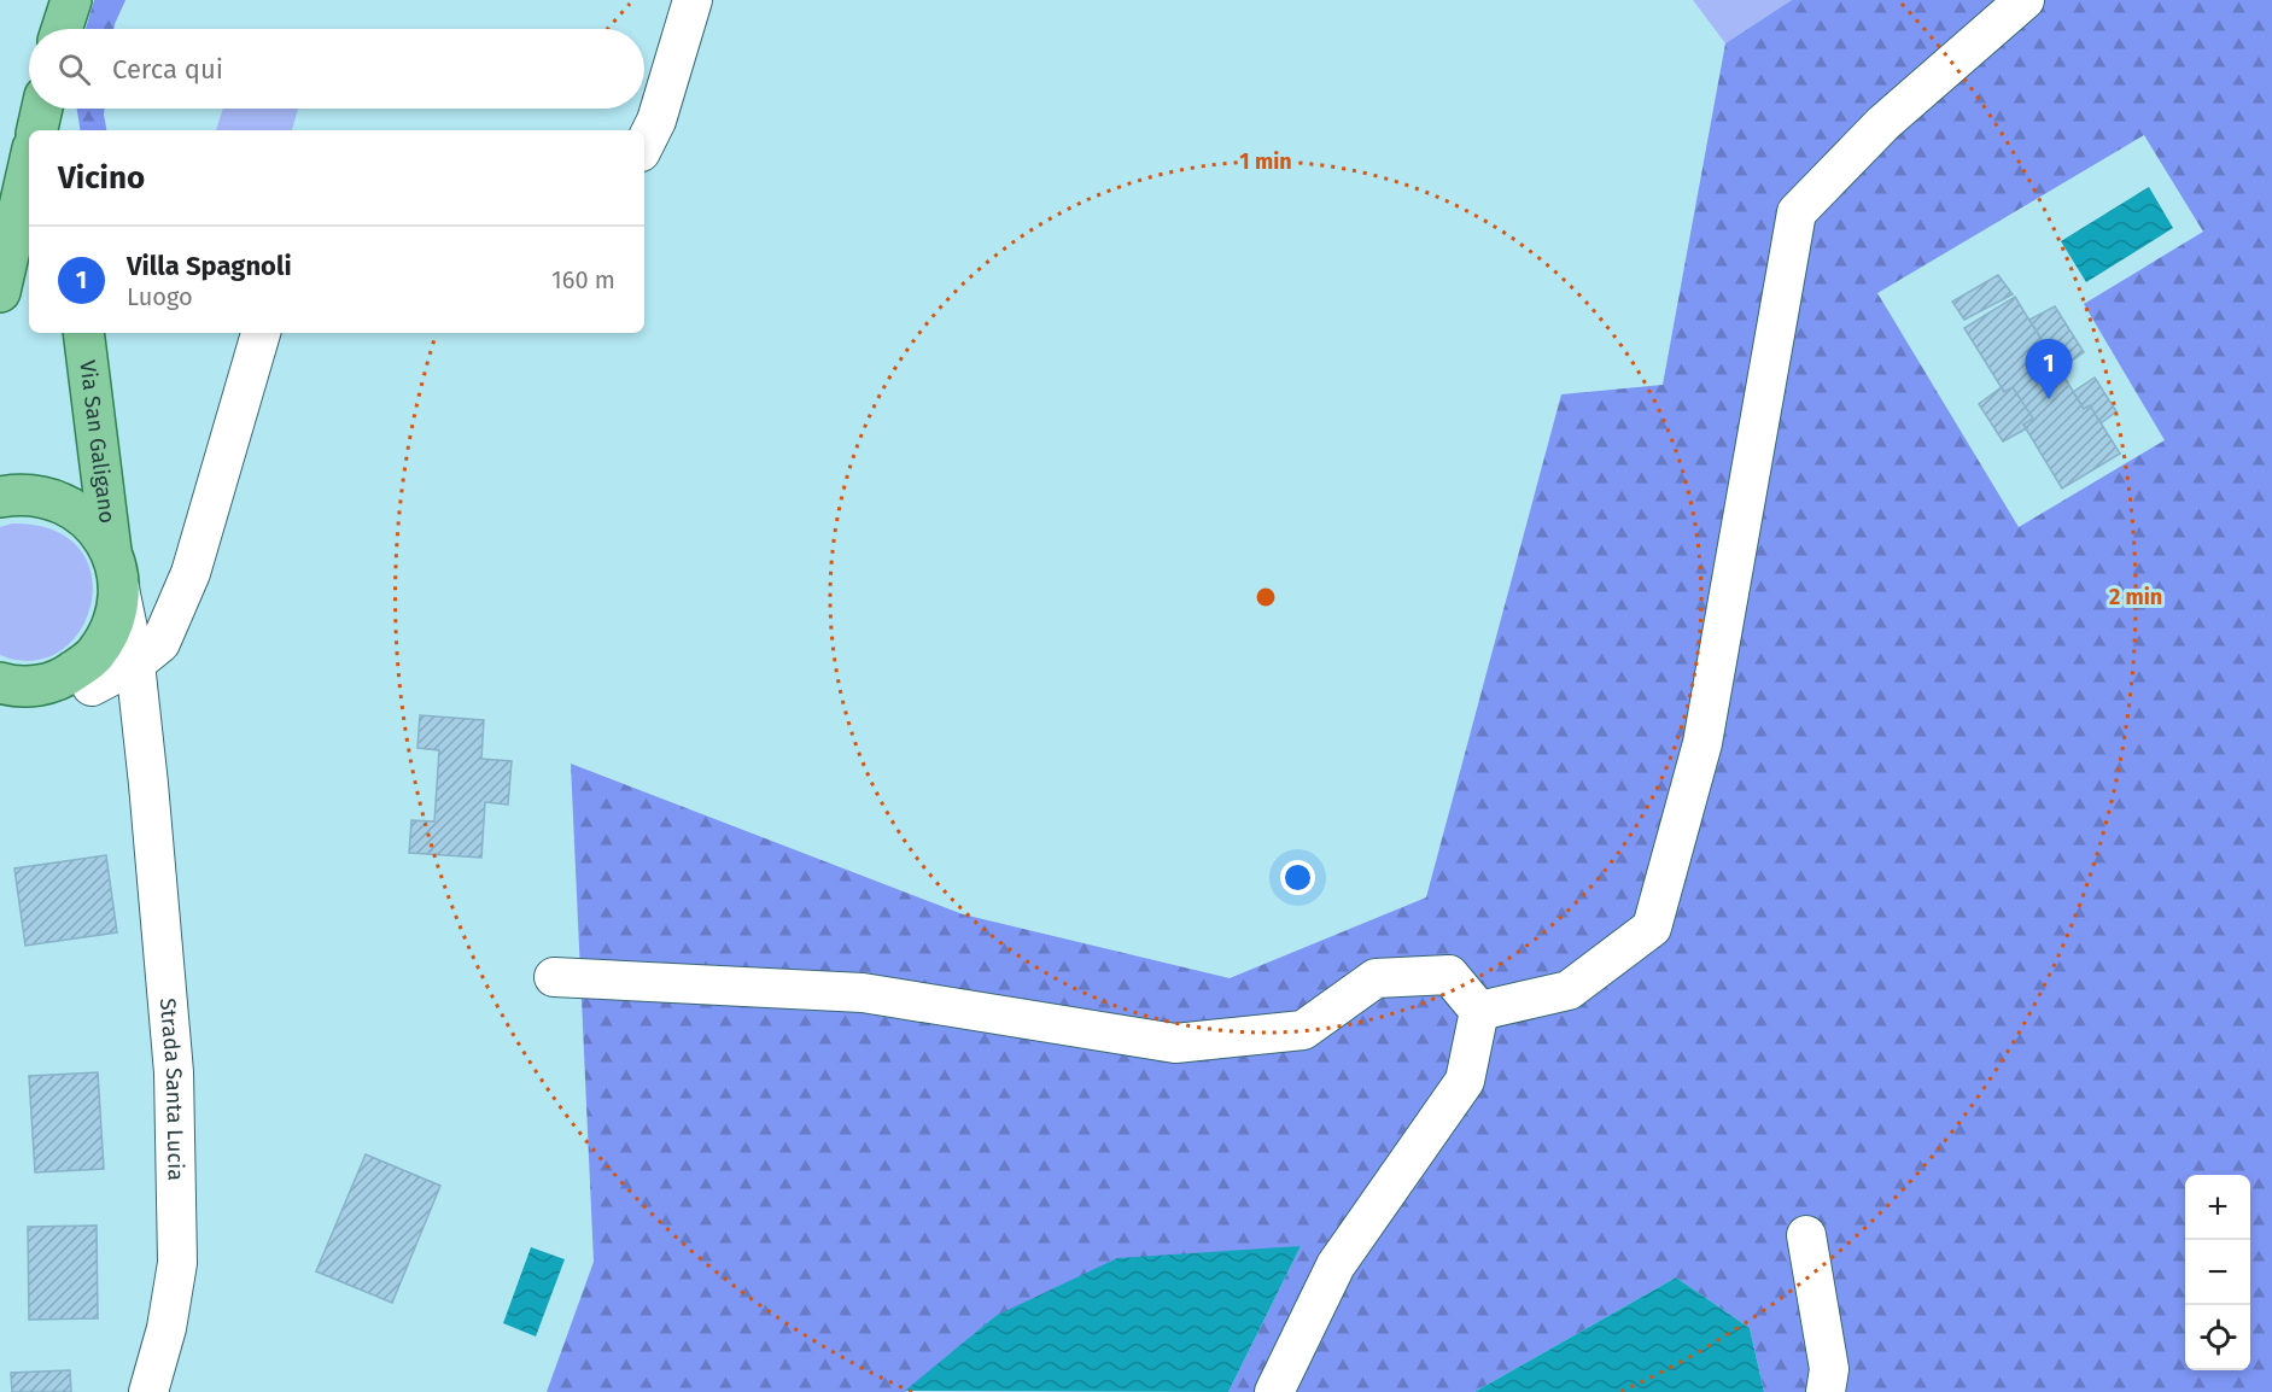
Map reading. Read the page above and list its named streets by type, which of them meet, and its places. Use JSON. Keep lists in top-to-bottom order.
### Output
{
  "streets": {
    "main road": ["Via San Galigano"],
    "street": ["Strada Santa Lucia"]
  },
  "crossings": [
    ["Via San Galigano", "Strada Santa Lucia"]
  ],
  "page": {
    "search": "Cerca qui",
    "heading": "Vicino",
    "list": [
      {
        "mark": "1",
        "name": "Villa Spagnoli",
        "note": "Luogo",
        "value": "160 m"
      }
    ],
    "pins": "1",
    "map_buttons": ["+", "−"]
  },
  "rings": ["1 min", "2 min"]
}
